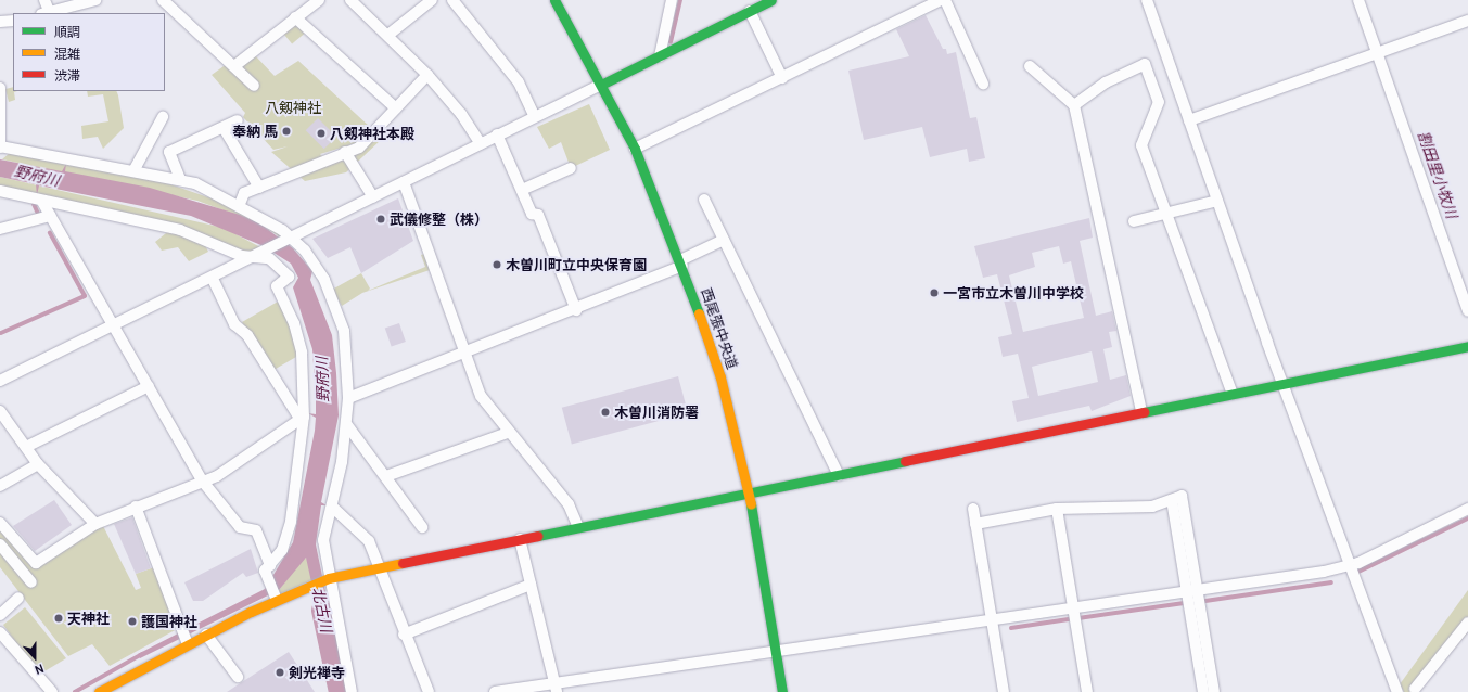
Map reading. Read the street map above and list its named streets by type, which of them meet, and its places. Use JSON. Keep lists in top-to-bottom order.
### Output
{
  "streets": {
    "street": ["西尾張中央道"]
  },
  "water": ["割田里小牧川", "野府川", "北古川"],
  "parks": ["八剱神社"],
  "places": [
    "奉納 馬",
    "八剱神社本殿",
    "武儀修整（株）",
    "木曽川町立中央保育園",
    "一宮市立木曽川中学校",
    "木曽川消防署",
    "天神社",
    "護国神社",
    "剣光禅寺"
  ],
  "legend": ["順調", "混雑", "渋滞"],
  "north": "bottom"
}
